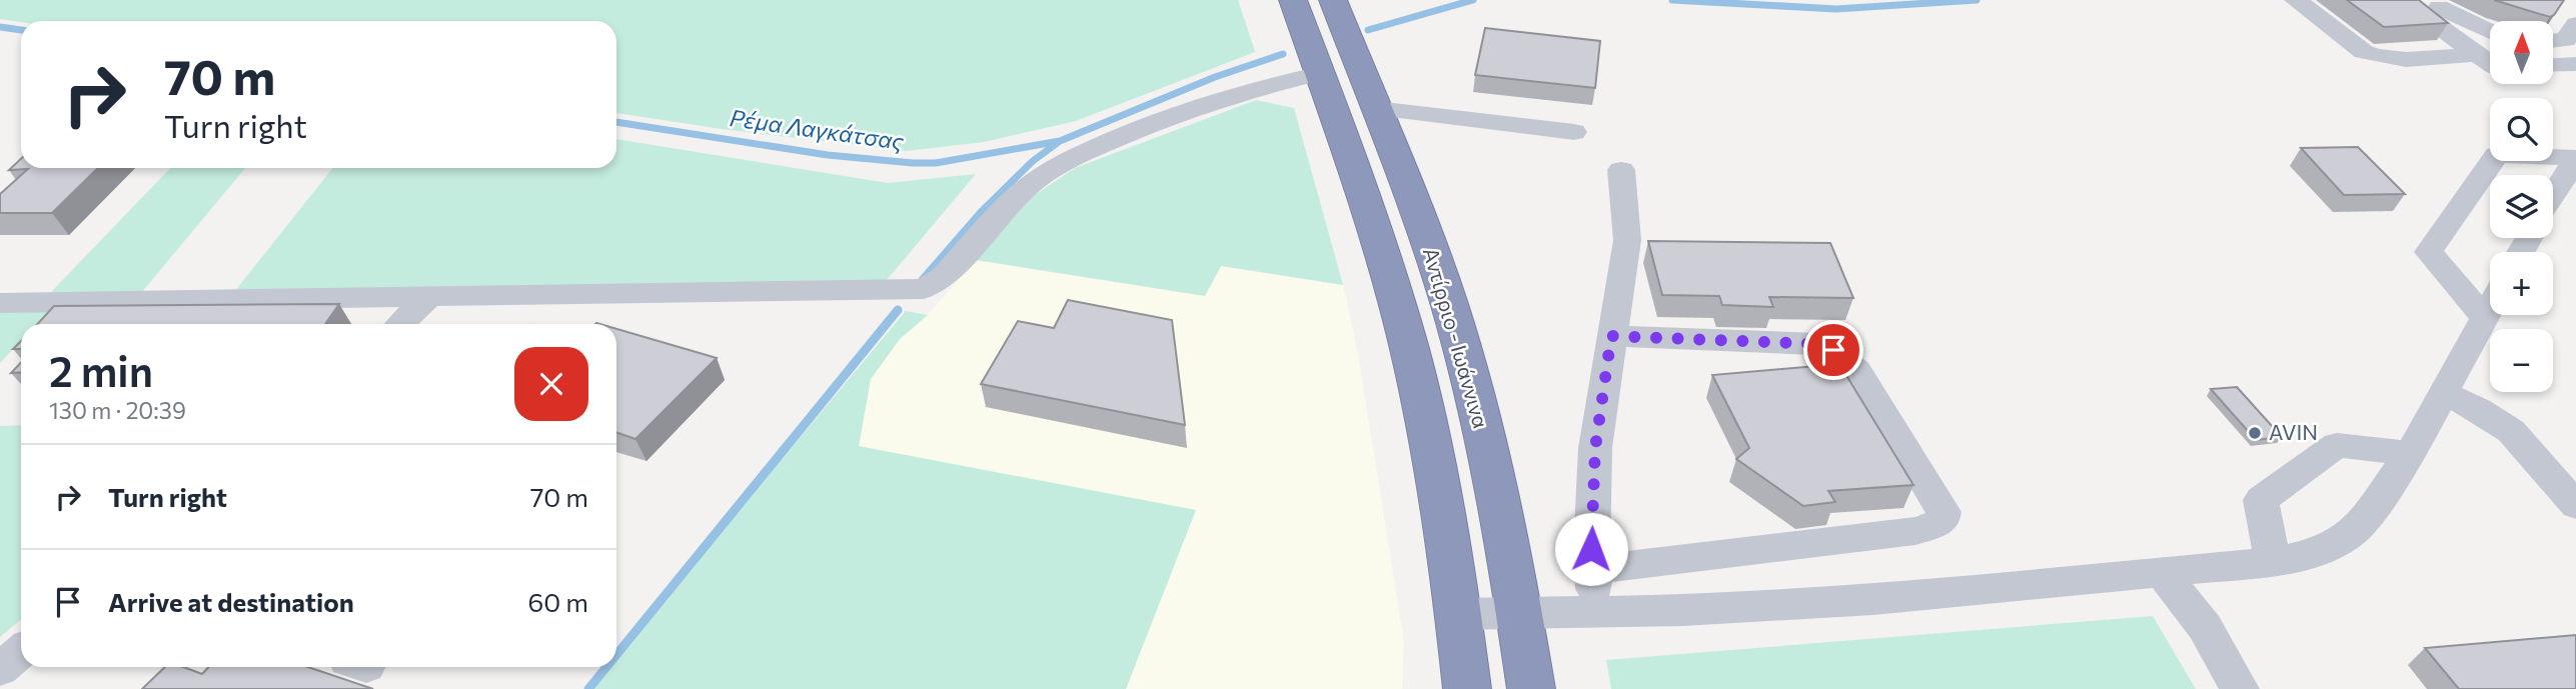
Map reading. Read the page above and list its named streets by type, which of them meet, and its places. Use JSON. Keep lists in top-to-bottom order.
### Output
{
  "streets": {
    "highway": ["Αντίρριο - Ιωάννινα"]
  },
  "water": ["Ρέμα Λαγκάτσας"],
  "places": ["AVIN"],
  "north": "top",
  "page": {
    "map_buttons": ["+", "−"],
    "turn": ["70 m", "Turn right"],
    "heading": ["2 min", "130 m · 20:39"],
    "list": [
      {
        "name": "Turn right",
        "value": "70 m"
      },
      {
        "name": "Arrive at destination",
        "value": "60 m"
      }
    ]
  }
}
